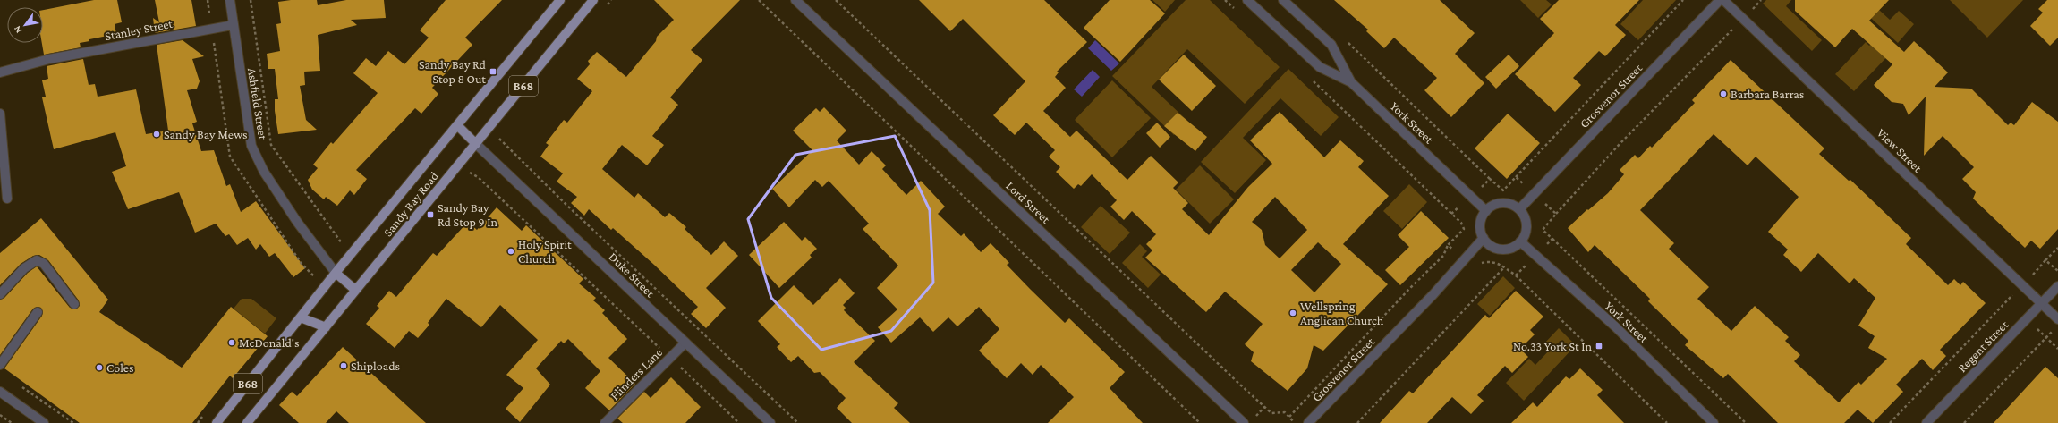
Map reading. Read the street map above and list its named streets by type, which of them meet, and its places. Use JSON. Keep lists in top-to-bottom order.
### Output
{
  "streets": {
    "main road": ["B68", "Sandy Bay Road"],
    "street": [
      "Stanley Street",
      "Grosvenor Street",
      "Ashfield Street",
      "York Street",
      "View Street",
      "Lord Street",
      "Duke Street",
      "Regent Street",
      "Flinders Lane"
    ]
  },
  "crossings": [
    ["Stanley Street", "Ashfield Street"],
    ["Grosvenor Street", "York Street"],
    ["Ashfield Street", "Sandy Bay Road"],
    ["View Street", "Regent Street"],
    ["Sandy Bay Road", "Duke Street"],
    ["Duke Street", "Flinders Lane"]
  ],
  "places": {
    "transit": ["Sandy Bay Rd Stop 8 Out", "Sandy Bay Rd Stop 9 In", "No.33 York St In"],
    "other": [
      "Barbara Barras",
      "Sandy Bay Mews",
      "Holy Spirit Church",
      "Wellspring Anglican Church",
      "McDonald's",
      "Shiploads",
      "Coles"
    ]
  },
  "north": "bottom left"
}
